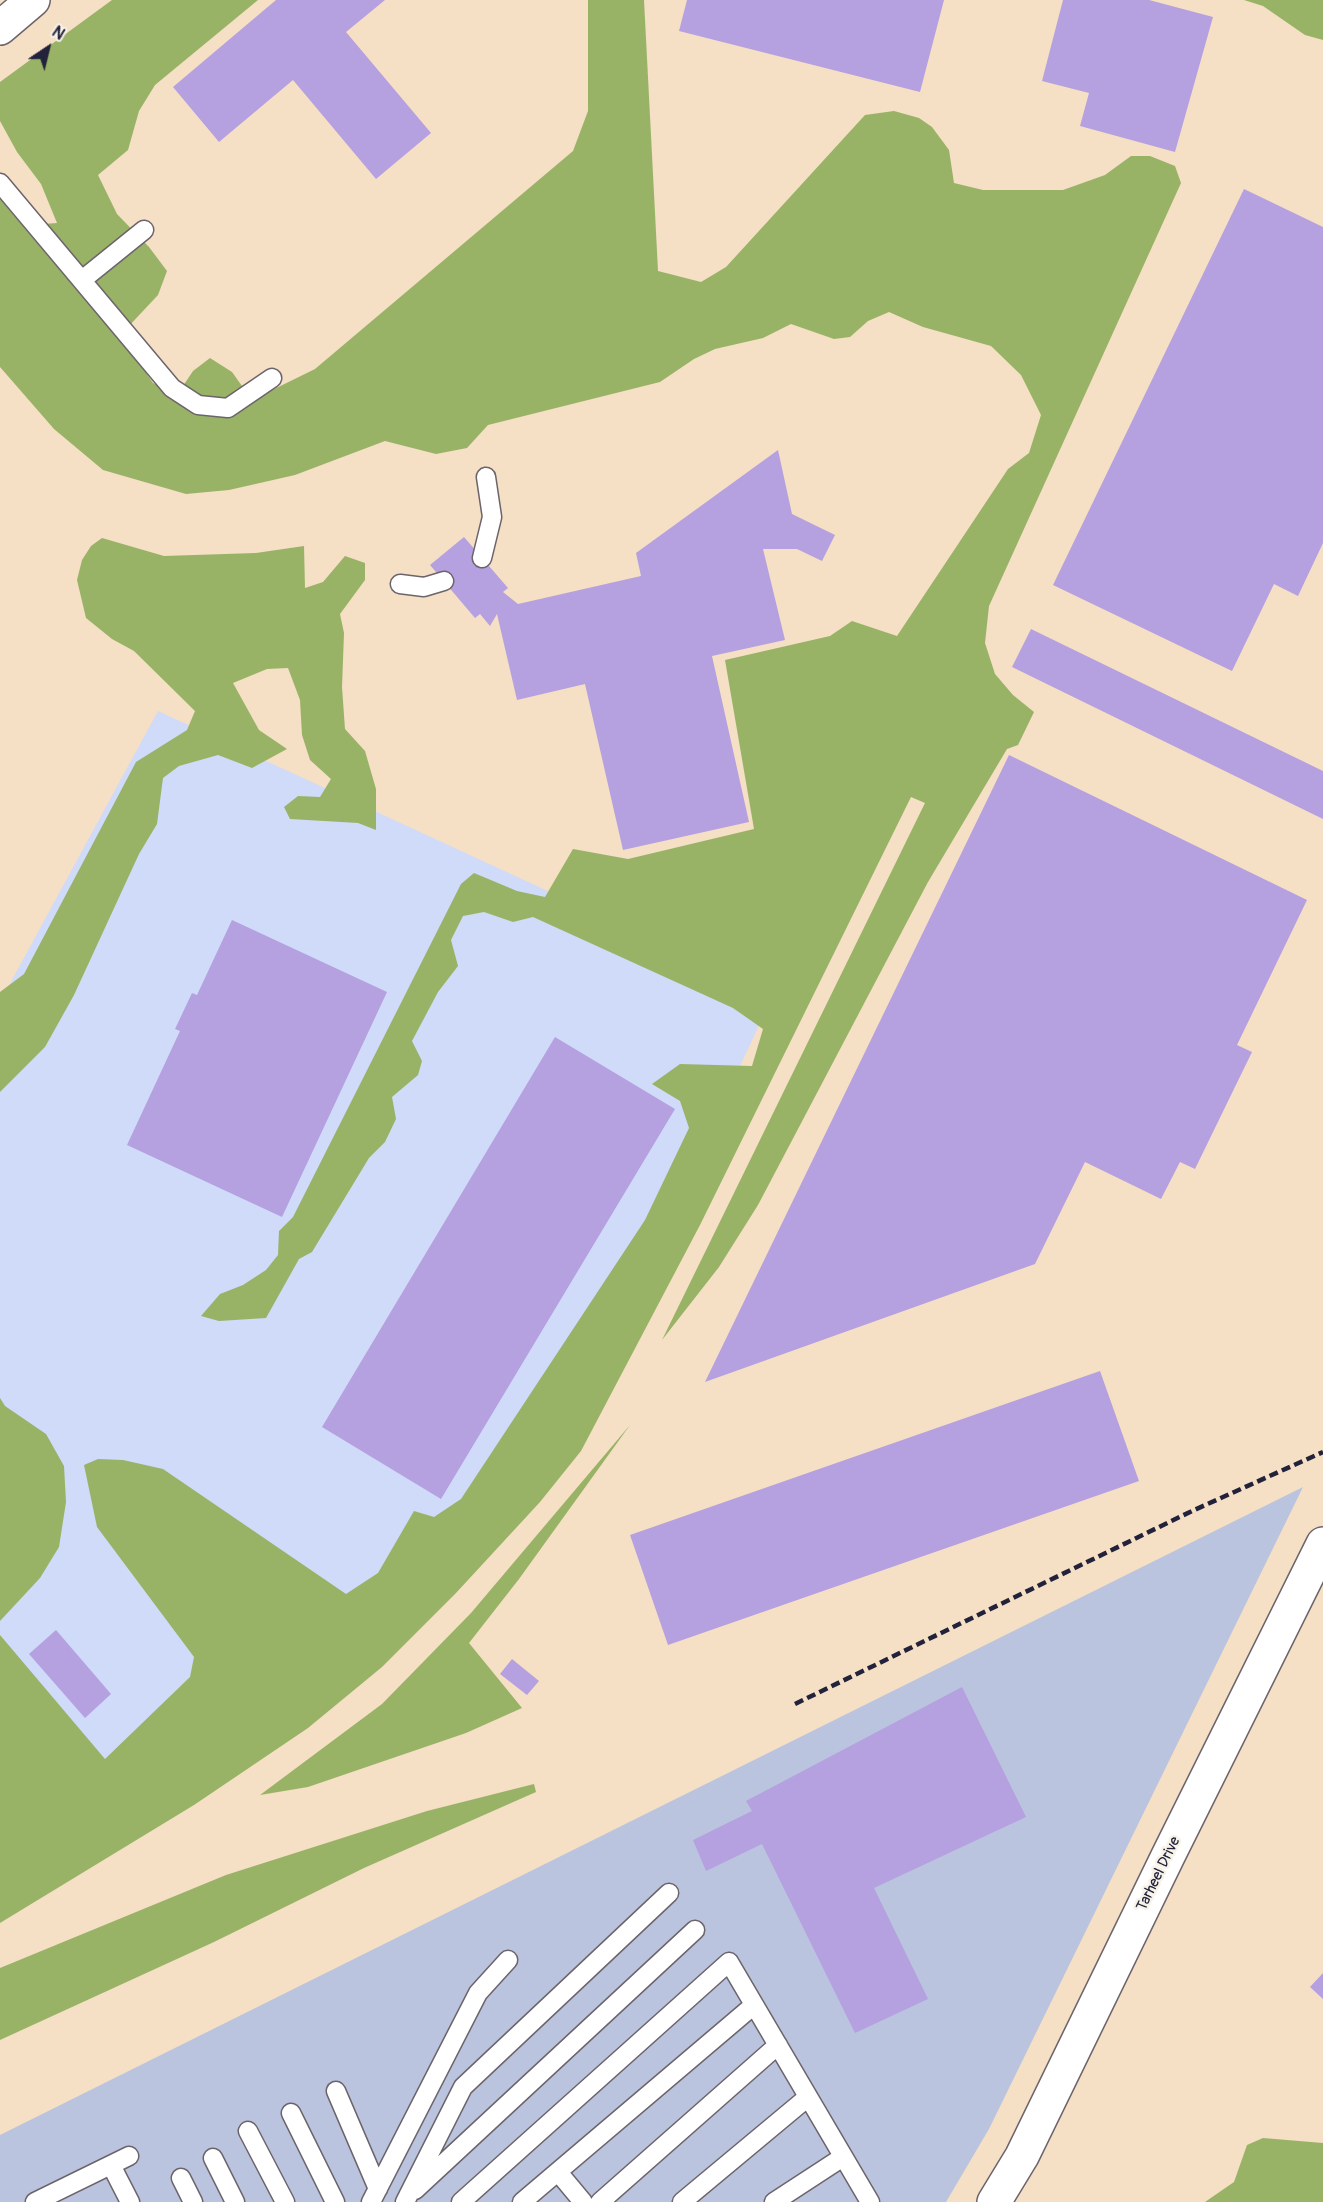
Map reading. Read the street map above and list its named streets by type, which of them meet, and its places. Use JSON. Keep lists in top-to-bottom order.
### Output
{
  "streets": {
    "street": ["Tarheel Drive"]
  },
  "north": "top right"
}
